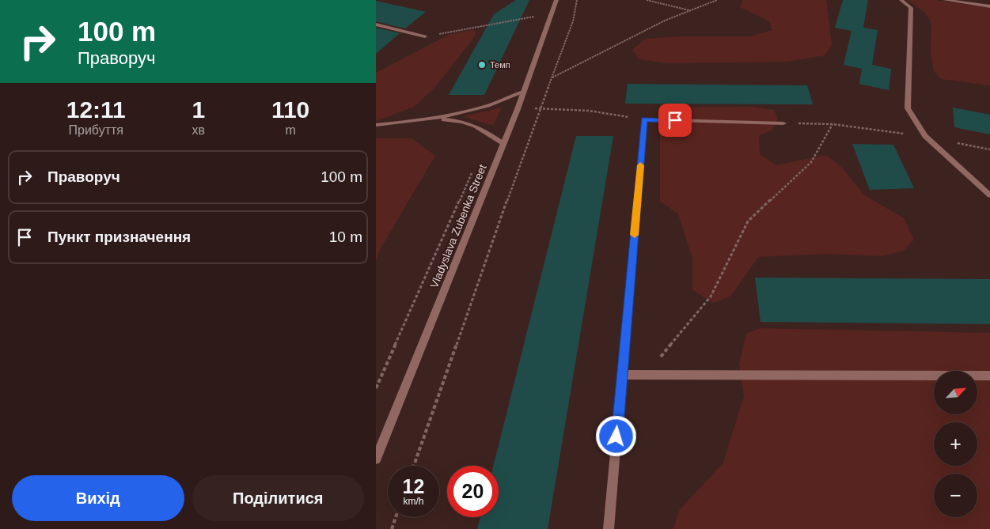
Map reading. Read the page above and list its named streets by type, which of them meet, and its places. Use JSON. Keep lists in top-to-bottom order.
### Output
{
  "streets": {
    "street": ["Vladyslava Zubenka Street"]
  },
  "places": ["Темп"],
  "north": "top right",
  "page": {
    "turn": ["100 m", "Праворуч"],
    "eta": [
      "12:11",
      "Прибуття",
      "1",
      "хв",
      "110",
      "m"
    ],
    "list": [
      {
        "name": "Праворуч",
        "value": "100 m"
      },
      {
        "name": "Пункт призначення",
        "value": "10 m"
      }
    ],
    "map_buttons": ["+", "−"],
    "speed": "12 km/h",
    "limit": "20",
    "buttons": ["Вихід", "Поділитися"]
  }
}
